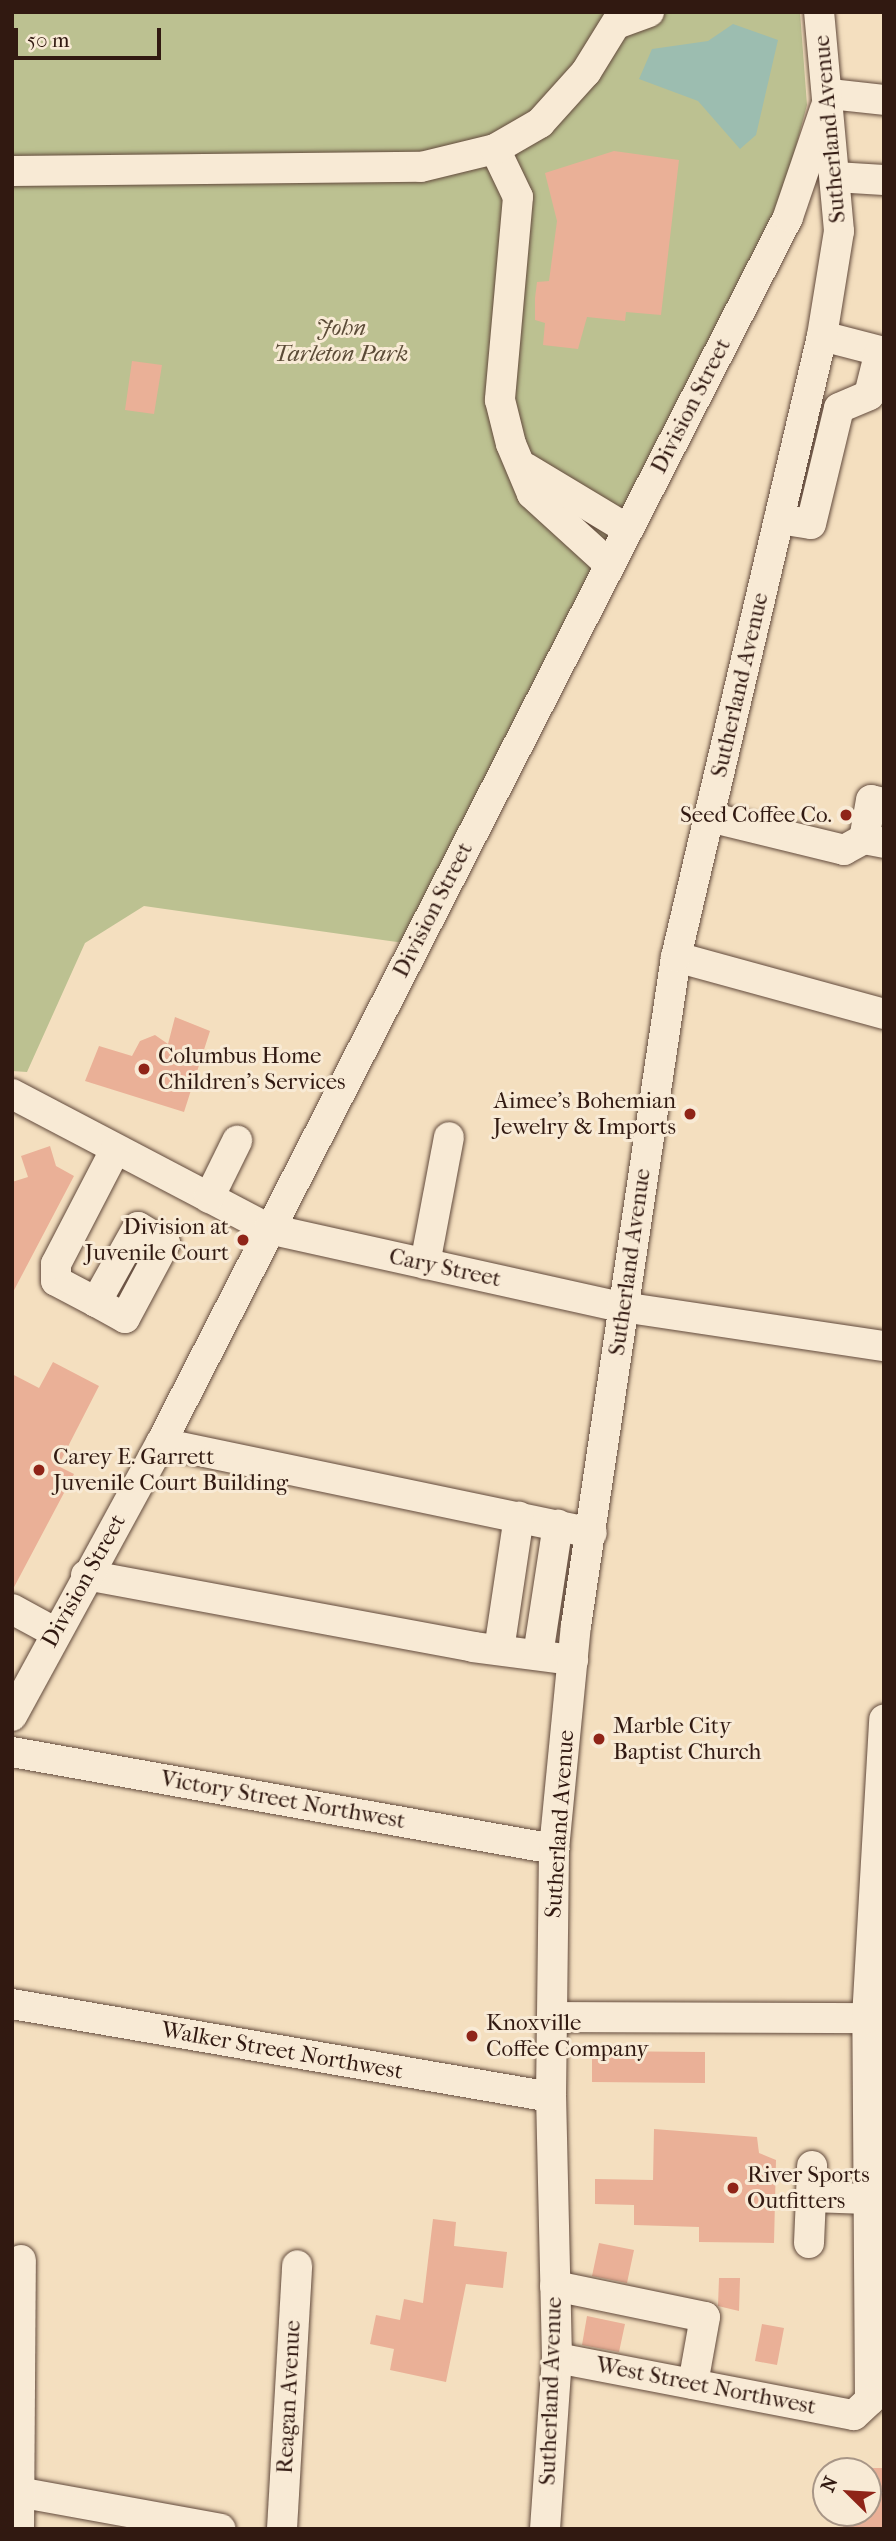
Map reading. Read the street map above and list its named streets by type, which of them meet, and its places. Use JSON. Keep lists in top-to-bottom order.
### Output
{
  "streets": {
    "street": [
      "Sutherland Avenue",
      "Division Street",
      "Cary Street",
      "Victory Street Northwest",
      "Walker Street Northwest",
      "West Street Northwest",
      "Reagan Avenue"
    ]
  },
  "crossings": [
    ["Sutherland Avenue", "Division Street"],
    ["Sutherland Avenue", "Cary Street"],
    ["Sutherland Avenue", "Victory Street Northwest"],
    ["Sutherland Avenue", "Walker Street Northwest"],
    ["Sutherland Avenue", "West Street Northwest"],
    ["Division Street", "Cary Street"]
  ],
  "parks": ["John Tarleton Park"],
  "places": [
    "Seed Coffee Co.",
    "Columbus Home Children's Services",
    "Aimee’s Bohemian Jewelry & Imports",
    "Division at Juvenile Court",
    "Carey E. Garrett Juvenile Court Building",
    "Marble City Baptist Church",
    "Knoxville Coffee Company",
    "River Sports Outfitters"
  ],
  "scale_bar": "50 m",
  "north": "top left"
}
